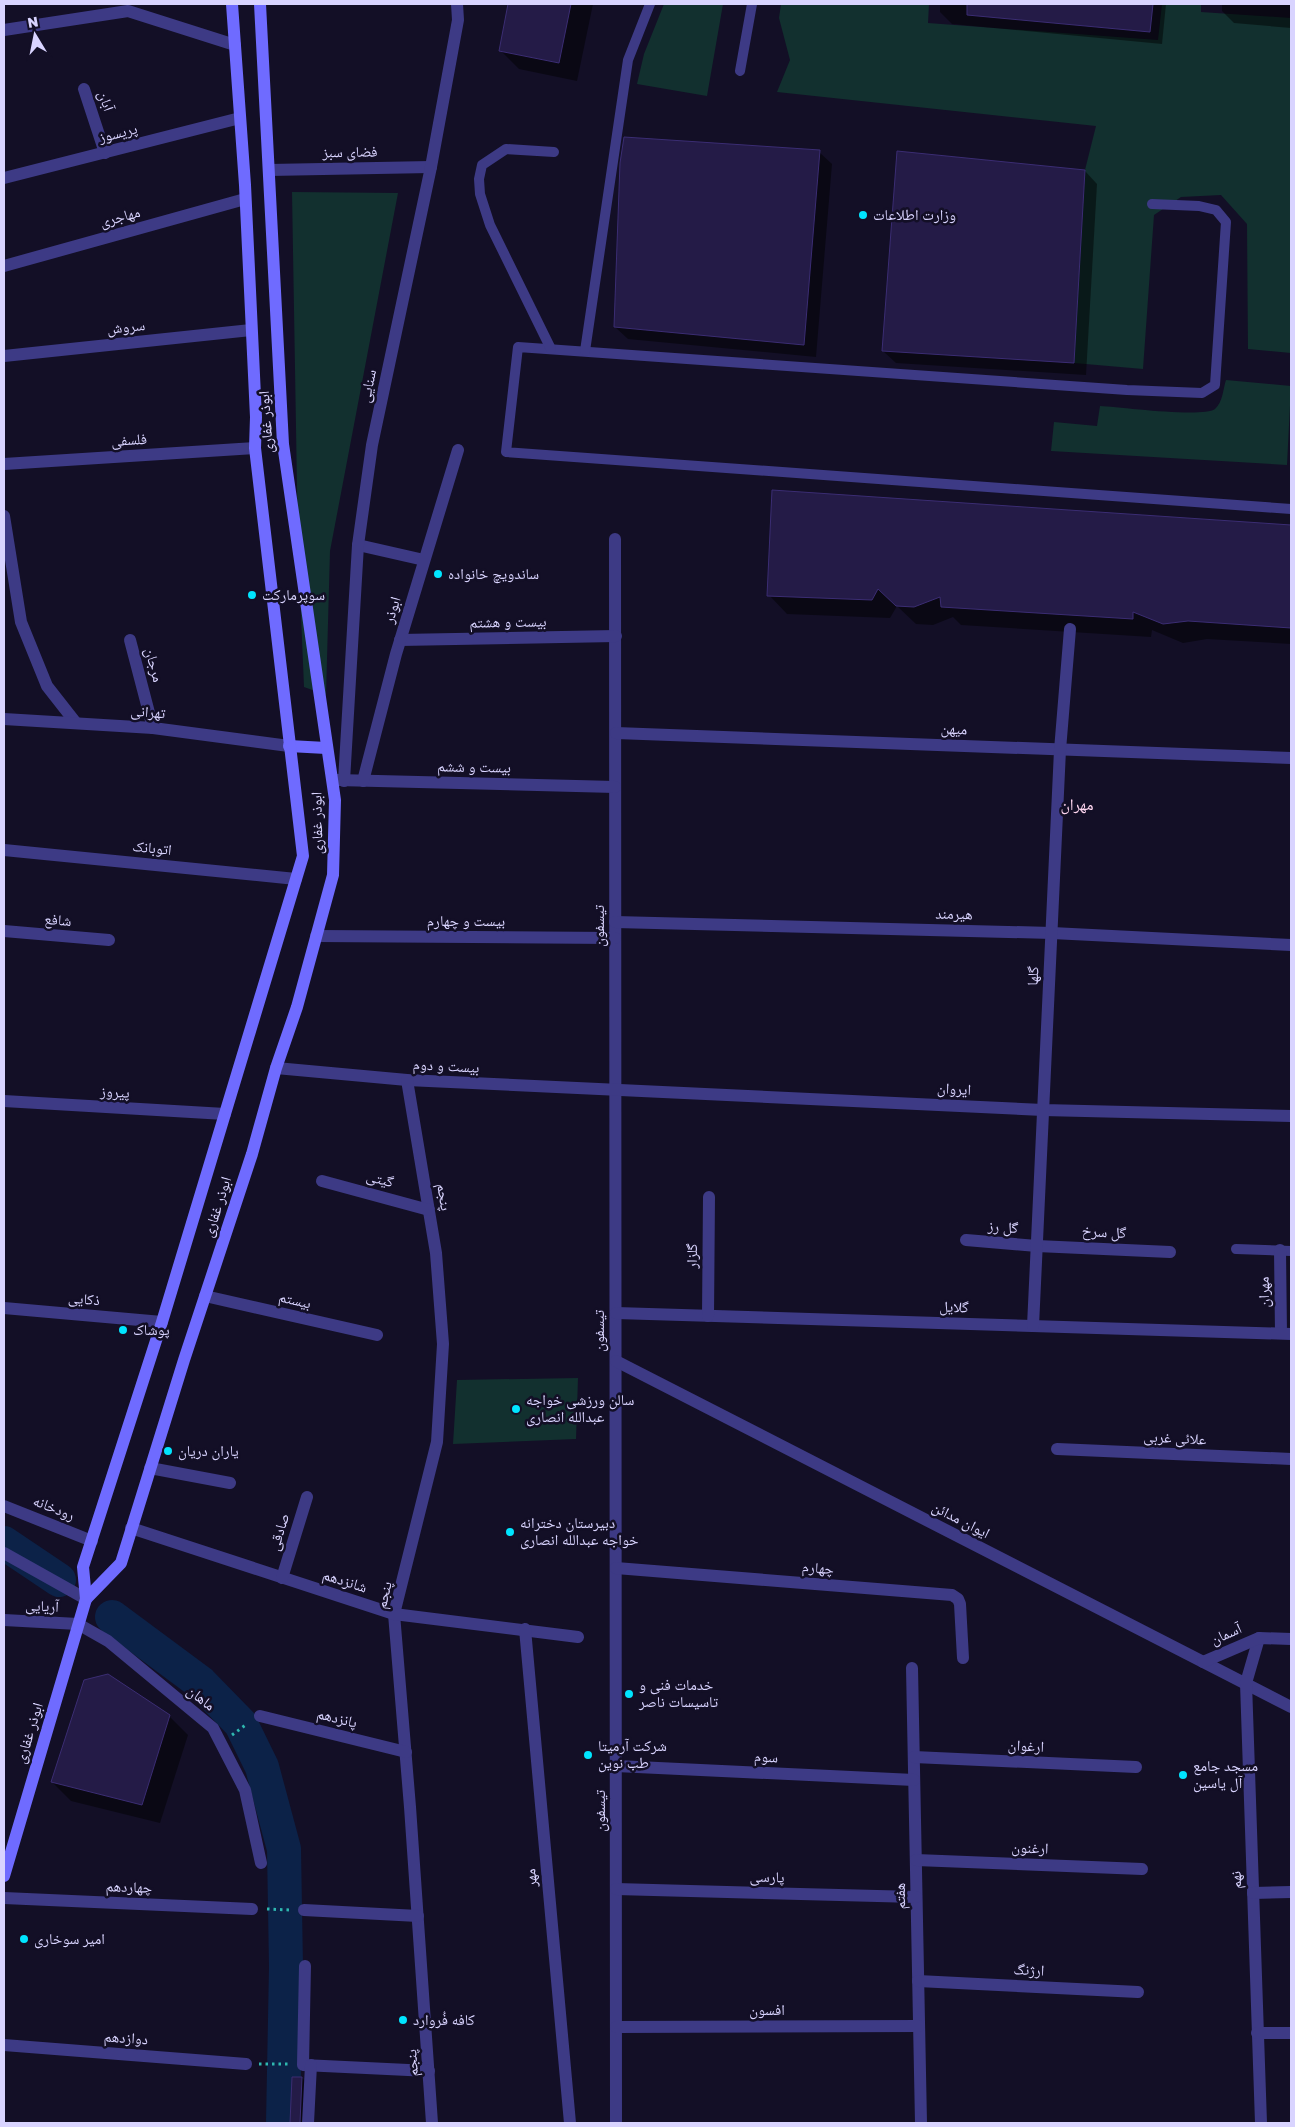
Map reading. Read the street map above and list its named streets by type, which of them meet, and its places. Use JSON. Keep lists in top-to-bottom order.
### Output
{
  "streets": {
    "main road": ["ابوذر غفاری"],
    "street": [
      "آبان",
      "پریسوز",
      "فضای سبز",
      "مهاجری",
      "سروش",
      "سنایی",
      "فلسفی",
      "ابوذر",
      "بیست و هشتم",
      "مرجان",
      "تهرانی",
      "میهن",
      "بیست و ششم",
      "اتوبانک",
      "هیرمند",
      "شافع",
      "بیست و چهارم",
      "تیسفون",
      "گلها",
      "بیست و دوم",
      "ایروان",
      "پیروز",
      "گیتی",
      "پنجم",
      "گل رز",
      "گل سرخ",
      "گلزار",
      "مهران",
      "ذکایی",
      "بیستم",
      "گلایل",
      "علائی غربی",
      "رودخانه",
      "ایوان مدائن",
      "صادقی",
      "چهارم",
      "شانزدهم",
      "آریایی",
      "آسمان",
      "ماهان",
      "پانزدهم",
      "ارغوان",
      "سوم",
      "ارغنون",
      "پارسی",
      "مهر",
      "نهم",
      "چهاردهم",
      "هفتم",
      "ارژنگ",
      "افسون",
      "دوازدهم"
    ]
  },
  "crossings": [
    ["آبان", "پریسوز"],
    ["پریسوز", "ابوذر غفاری"],
    ["فضای سبز", "سنایی"],
    ["فضای سبز", "ابوذر غفاری"],
    ["مهاجری", "ابوذر غفاری"],
    ["سروش", "ابوذر غفاری"],
    ["سنایی", "ابوذر غفاری"],
    ["سنایی", "بیست و ششم"],
    ["ابوذر غفاری", "فلسفی"],
    ["ابوذر غفاری", "تهرانی"],
    ["ابوذر غفاری", "بیست و ششم"],
    ["ابوذر غفاری", "اتوبانک"],
    ["ابوذر غفاری", "بیست و چهارم"],
    ["ابوذر غفاری", "بیست و دوم"],
    ["ابوذر غفاری", "پیروز"],
    ["ابوذر غفاری", "ذکایی"],
    ["ابوذر غفاری", "بیستم"],
    ["ابوذر غفاری", "رودخانه"],
    ["ابوذر غفاری", "شانزدهم"],
    ["ابوذر غفاری", "آریایی"],
    ["ابوذر غفاری", "ماهان"],
    ["ابوذر", "بیست و هشتم"],
    ["ابوذر", "بیست و ششم"],
    ["بیست و هشتم", "تیسفون"],
    ["مرجان", "تهرانی"],
    ["میهن", "تیسفون"],
    ["میهن", "گلها"],
    ["بیست و ششم", "تیسفون"],
    ["هیرمند", "تیسفون"],
    ["هیرمند", "گلها"],
    ["بیست و چهارم", "تیسفون"],
    ["تیسفون", "بیست و دوم"],
    ["تیسفون", "ایروان"],
    ["تیسفون", "گلایل"],
    ["تیسفون", "ایوان مدائن"],
    ["تیسفون", "چهارم"],
    ["تیسفون", "سوم"],
    ["تیسفون", "پارسی"],
    ["تیسفون", "افسون"],
    ["گلها", "ایروان"],
    ["گلها", "گل رز"],
    ["گلها", "گل سرخ"],
    ["گلها", "گلایل"],
    ["بیست و دوم", "ایروان"],
    ["بیست و دوم", "پنجم"],
    ["گیتی", "پنجم"],
    ["پنجم", "شانزدهم"],
    ["پنجم", "پانزدهم"],
    ["گل رز", "گل سرخ"],
    ["گلزار", "گلایل"],
    ["مهران", "گلایل"],
    ["ایوان مدائن", "آسمان"],
    ["ایوان مدائن", "نهم"],
    ["صادقی", "شانزدهم"],
    ["شانزدهم", "مهر"],
    ["آریایی", "ماهان"],
    ["آسمان", "نهم"],
    ["ارغوان", "هفتم"],
    ["سوم", "هفتم"],
    ["ارغنون", "هفتم"],
    ["پارسی", "هفتم"],
    ["هفتم", "ارژنگ"],
    ["هفتم", "افسون"]
  ],
  "districts": ["مهران"],
  "places": [
    "وزارت اطلاعات",
    "ساندویچ خانواده",
    "سوپرمارکت",
    "پوشاک",
    "سالن ورزشی خواجه عبدالله انصاری",
    "یاران دریان",
    "دبیرستان دخترانه خواجه عبدالله انصاری",
    "خدمات فنی و تاسیسات ناصر",
    "شرکت آرمیتا طب نوین",
    "مسجد جامع آل یاسین",
    "امیر سوخاری",
    "کافه فُروارد"
  ],
  "north": "top"
}
